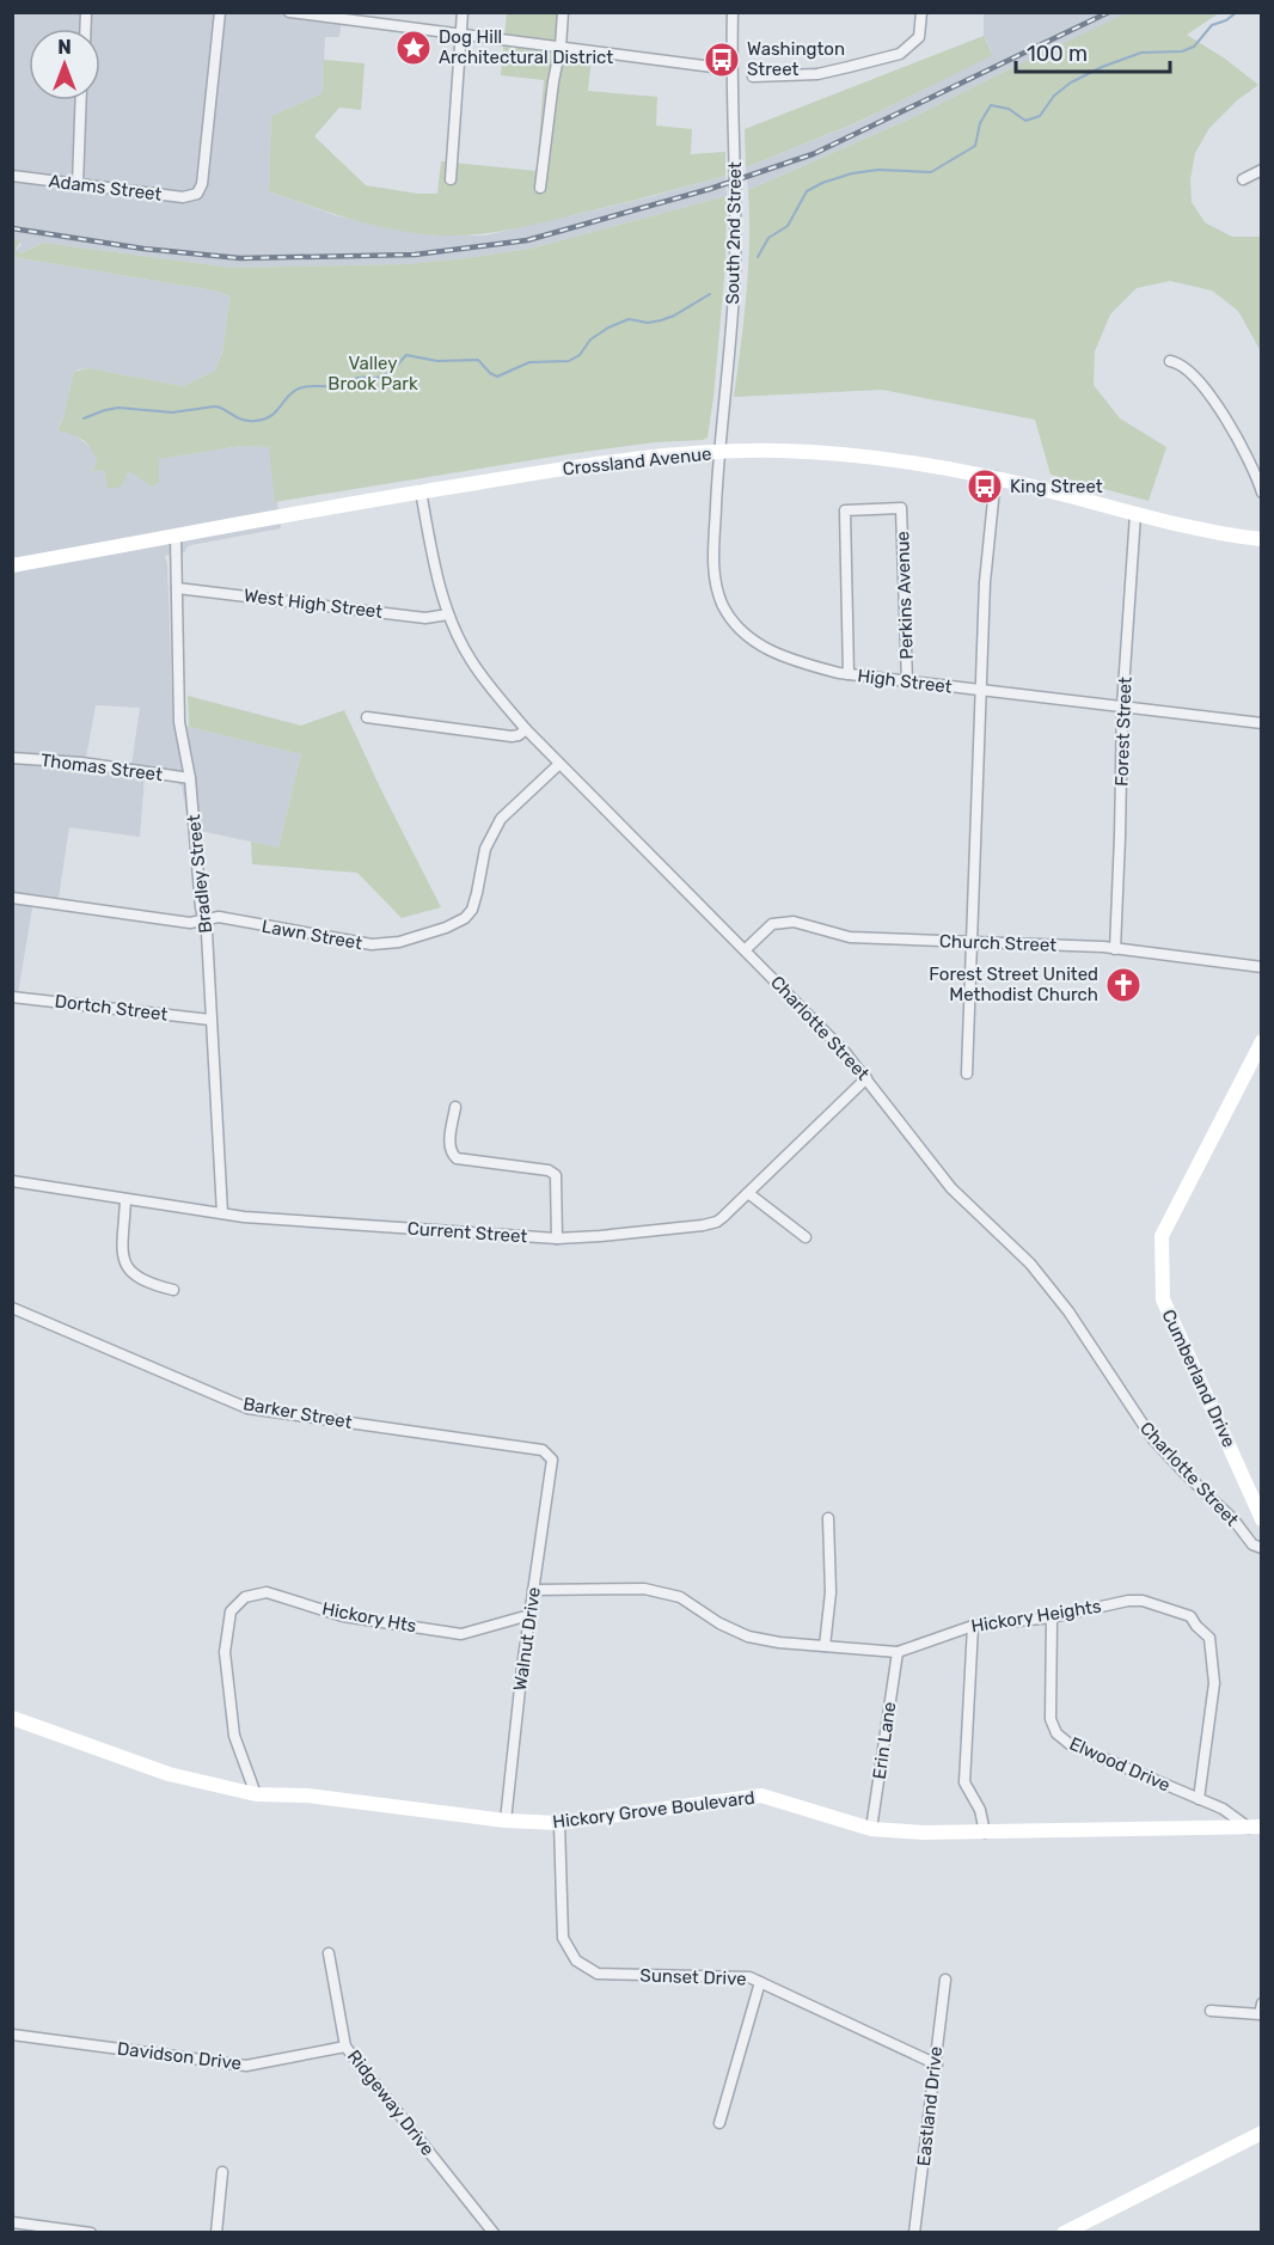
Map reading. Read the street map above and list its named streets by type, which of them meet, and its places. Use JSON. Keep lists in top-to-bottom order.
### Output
{
  "streets": {
    "main road": ["Crossland Avenue", "Cumberland Drive", "Hickory Grove Boulevard"],
    "street": [
      "Adams Street",
      "South 2nd Street",
      "Perkins Avenue",
      "West High Street",
      "High Street",
      "Forest Street",
      "Thomas Street",
      "Bradley Street",
      "Lawn Street",
      "Church Street",
      "Dortch Street",
      "Charlotte Street",
      "Current Street",
      "Barker Street",
      "Hickory Heights",
      "Hickory Hts",
      "Walnut Drive",
      "Erin Lane",
      "Elwood Drive",
      "Sunset Drive",
      "Davidson Drive",
      "Ridgeway Drive",
      "Eastland Drive"
    ]
  },
  "crossings": [
    ["South 2nd Street", "Crossland Avenue"],
    ["South 2nd Street", "High Street"],
    ["Crossland Avenue", "High Street"],
    ["Crossland Avenue", "Forest Street"],
    ["Crossland Avenue", "Bradley Street"],
    ["Crossland Avenue", "Charlotte Street"],
    ["Perkins Avenue", "High Street"],
    ["West High Street", "Bradley Street"],
    ["West High Street", "Charlotte Street"],
    ["High Street", "Forest Street"],
    ["Forest Street", "Church Street"],
    ["Thomas Street", "Bradley Street"],
    ["Bradley Street", "Lawn Street"],
    ["Bradley Street", "Dortch Street"],
    ["Bradley Street", "Current Street"],
    ["Lawn Street", "Charlotte Street"],
    ["Church Street", "Charlotte Street"],
    ["Charlotte Street", "Current Street"],
    ["Barker Street", "Walnut Drive"],
    ["Hickory Heights", "Walnut Drive"],
    ["Hickory Heights", "Erin Lane"],
    ["Hickory Heights", "Elwood Drive"],
    ["Hickory Hts", "Walnut Drive"],
    ["Hickory Hts", "Hickory Grove Boulevard"],
    ["Walnut Drive", "Hickory Grove Boulevard"],
    ["Erin Lane", "Hickory Grove Boulevard"],
    ["Elwood Drive", "Hickory Grove Boulevard"],
    ["Hickory Grove Boulevard", "Sunset Drive"],
    ["Sunset Drive", "Eastland Drive"],
    ["Davidson Drive", "Ridgeway Drive"]
  ],
  "parks": ["Valley Brook Park"],
  "places": {
    "place": ["Dog Hill Architectural District"],
    "bus stop": ["Washington Street", "King Street"],
    "church": ["Forest Street United Methodist Church"]
  },
  "scale_bar": "100 m",
  "north": "top"
}
